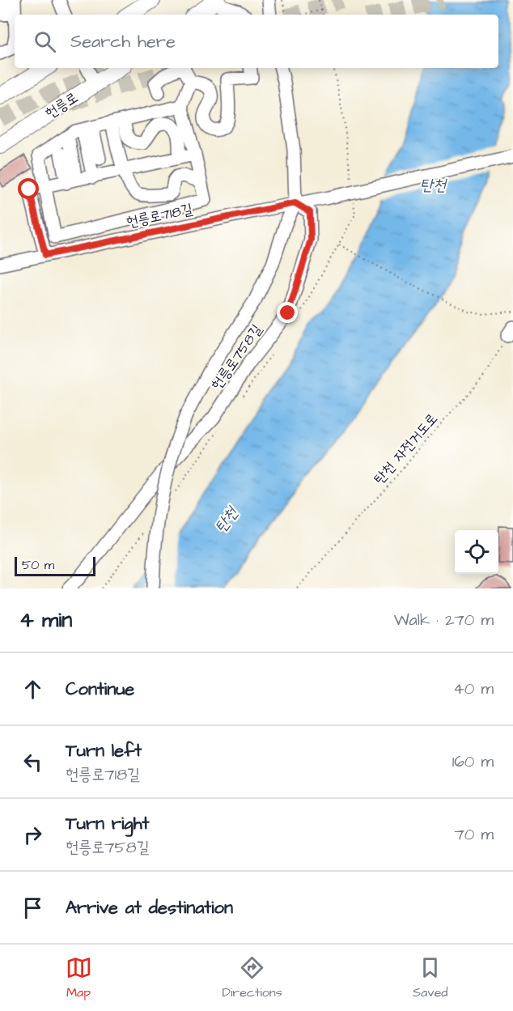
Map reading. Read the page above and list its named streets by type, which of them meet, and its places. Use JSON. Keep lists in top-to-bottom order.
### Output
{
  "streets": {
    "main road": ["헌릉로"],
    "street": ["헌릉로718길", "헌릉로758길"],
    "path": ["탄천 자전거도로"]
  },
  "crossings": [
    ["헌릉로718길", "헌릉로758길"]
  ],
  "water": ["탄천"],
  "scale_bar": "50 m",
  "page": {
    "search": "Search here",
    "scale": "50 m",
    "heading": ["4 min", "Walk · 270 m"],
    "list": [
      ["Continue", "40 m"],
      ["Turn left", "헌릉로718길", "160 m"],
      ["Turn right", "헌릉로758길", "70 m"],
      "Arrive at destination"
    ],
    "nav": ["Map", "Directions", "Saved"]
  }
}
